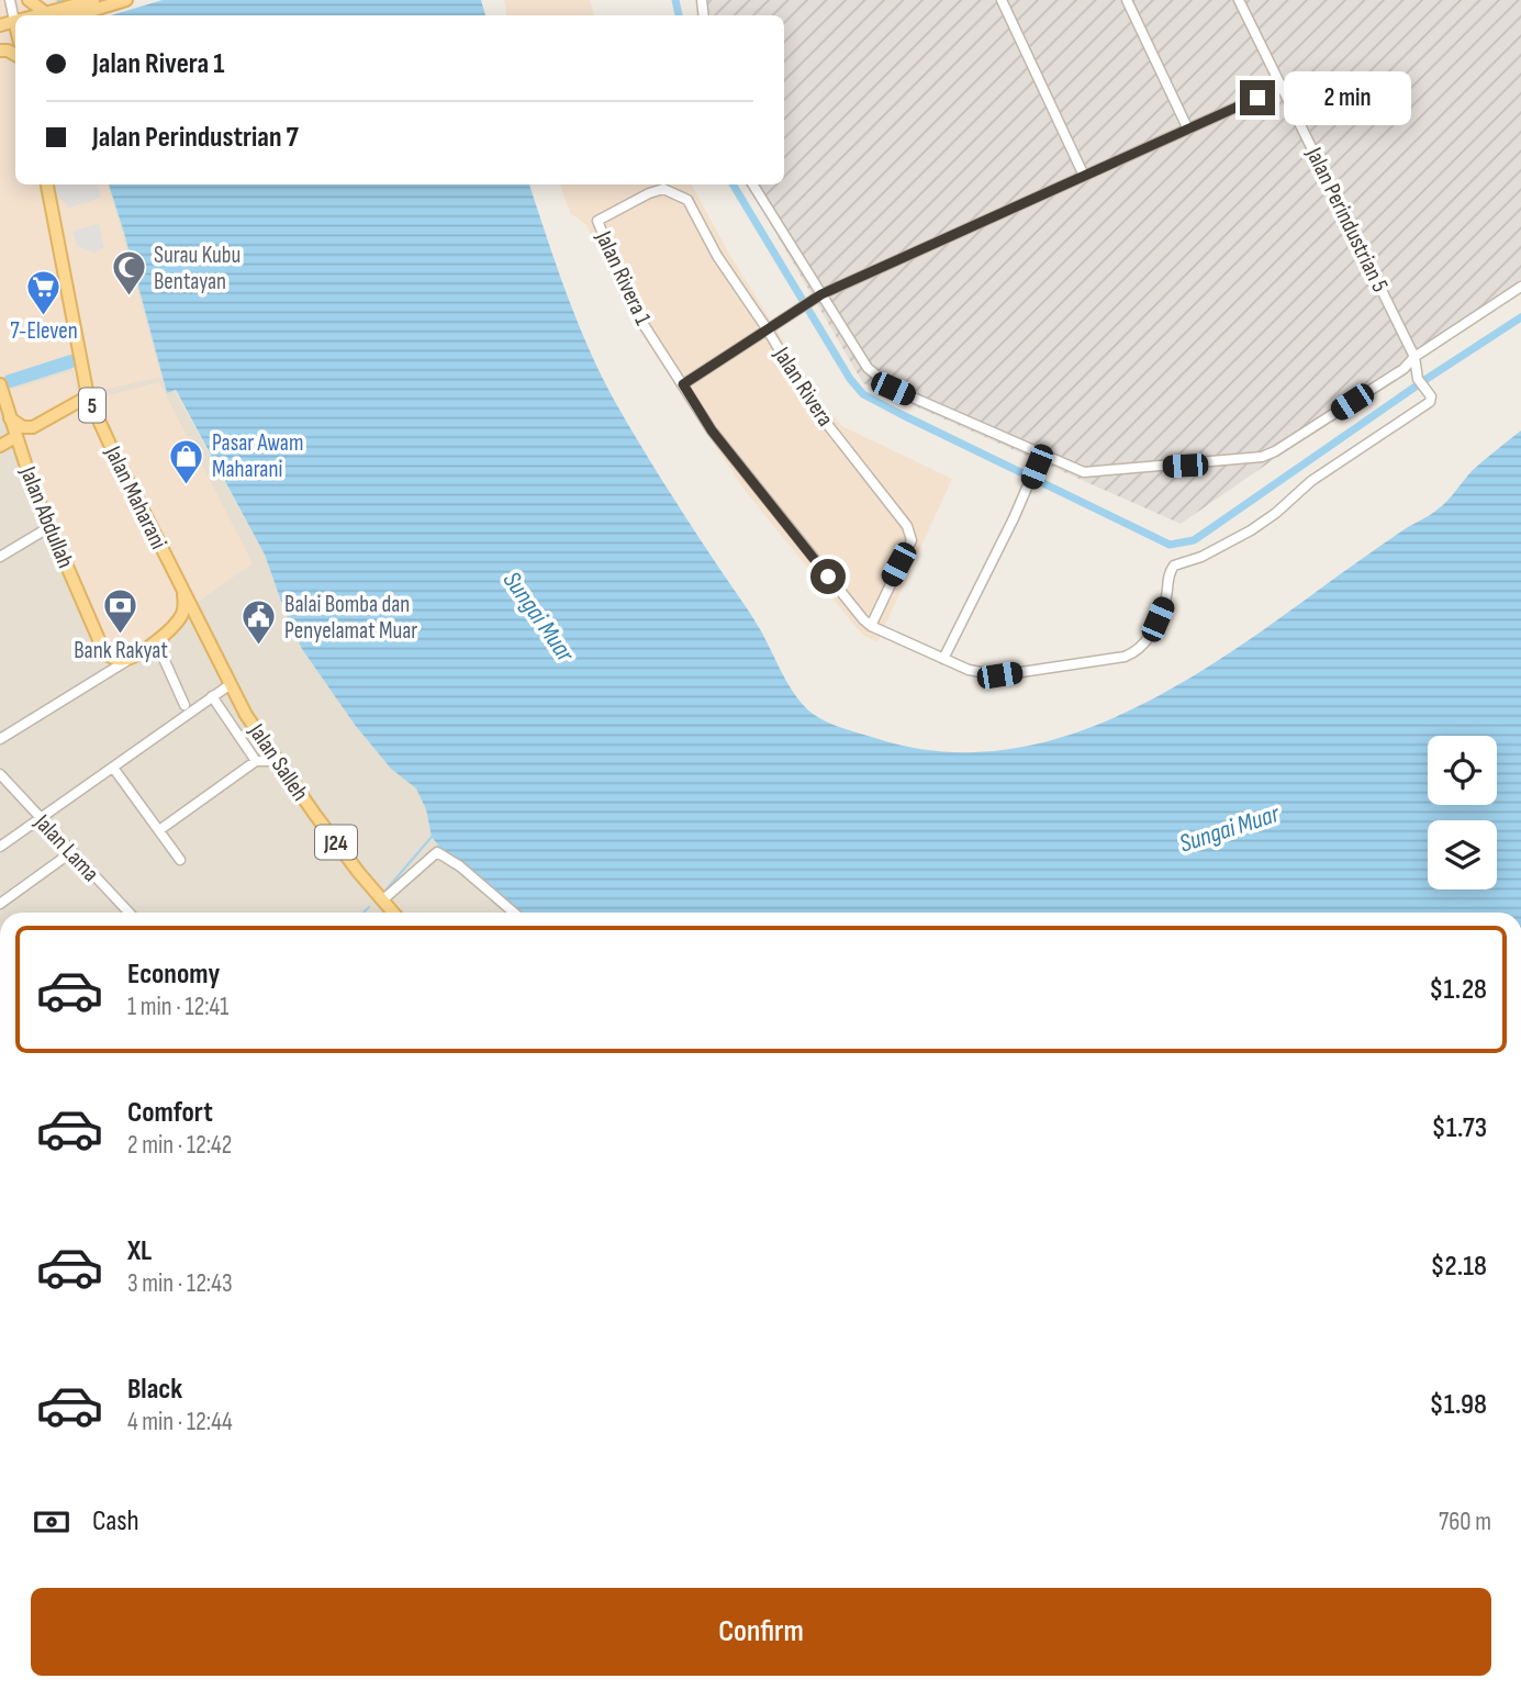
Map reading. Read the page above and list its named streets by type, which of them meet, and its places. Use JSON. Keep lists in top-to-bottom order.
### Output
{
  "streets": {
    "main road": [
      "5",
      "Jalan Maharani",
      "Jalan Abdullah",
      "Jalan Salleh",
      "J24"
    ],
    "street": [
      "Jalan Perindustrian 5",
      "Jalan Rivera 1",
      "Jalan Rivera",
      "Jalan Lama"
    ]
  },
  "crossings": [
    ["Jalan Rivera 1", "Jalan Rivera"],
    ["5", "Jalan Maharani"],
    ["5", "Jalan Abdullah"],
    ["Jalan Maharani", "Jalan Salleh"]
  ],
  "water": ["Sungai Muar"],
  "places": {
    "mosque": ["Surau Kubu Bentayan"],
    "supermarket": ["7-Eleven"],
    "shop": ["Pasar Awam Maharani"],
    "bank": ["Bank Rakyat"],
    "public building": ["Balai Bomba dan Penyelamat Muar"]
  },
  "page": {
    "banner": ["Jalan Rivera 1", "Jalan Perindustrian 7"],
    "bubble": "2 min",
    "list": [
      {
        "name": "Economy",
        "note": "1 min · 12:41",
        "value": "$1.28"
      },
      {
        "name": "Comfort",
        "note": "2 min · 12:42",
        "value": "$1.73"
      },
      {
        "name": "XL",
        "note": "3 min · 12:43",
        "value": "$2.18"
      },
      {
        "name": "Black",
        "note": "4 min · 12:44",
        "value": "$1.98"
      }
    ],
    "pay": ["Cash", "760 m"],
    "buttons": "Confirm"
  }
}
